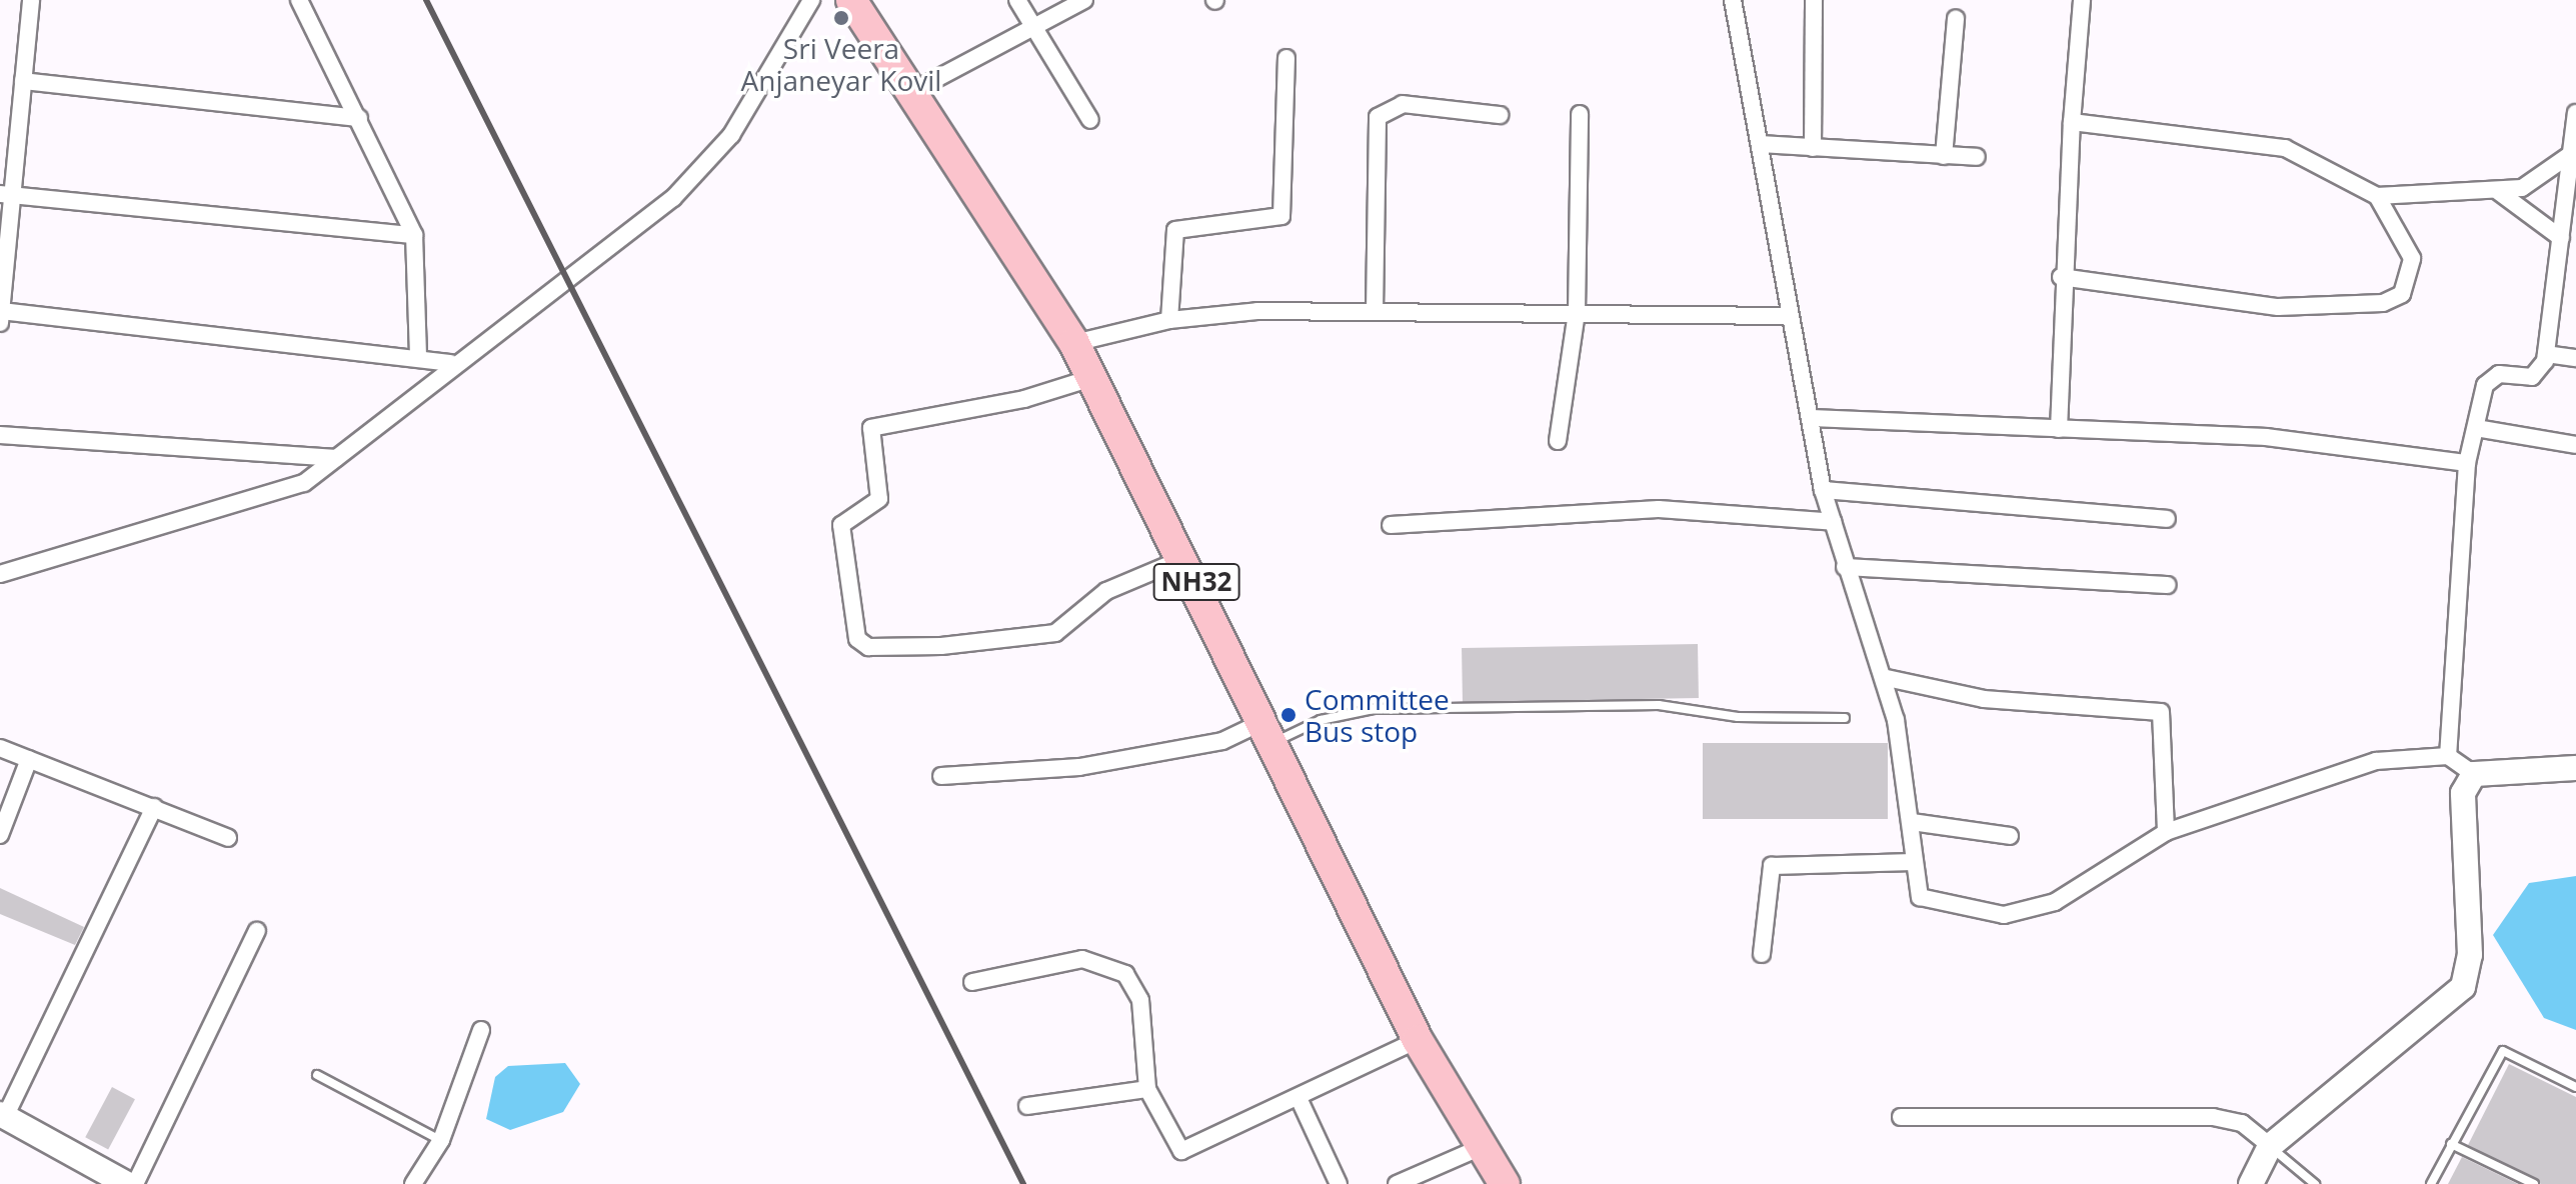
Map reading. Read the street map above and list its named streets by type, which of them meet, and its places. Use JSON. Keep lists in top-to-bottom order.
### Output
{
  "streets": {
    "highway": ["NH32"]
  },
  "places": ["Sri Veera Anjaneyar Kovil", "Committee Bus stop"]
}
